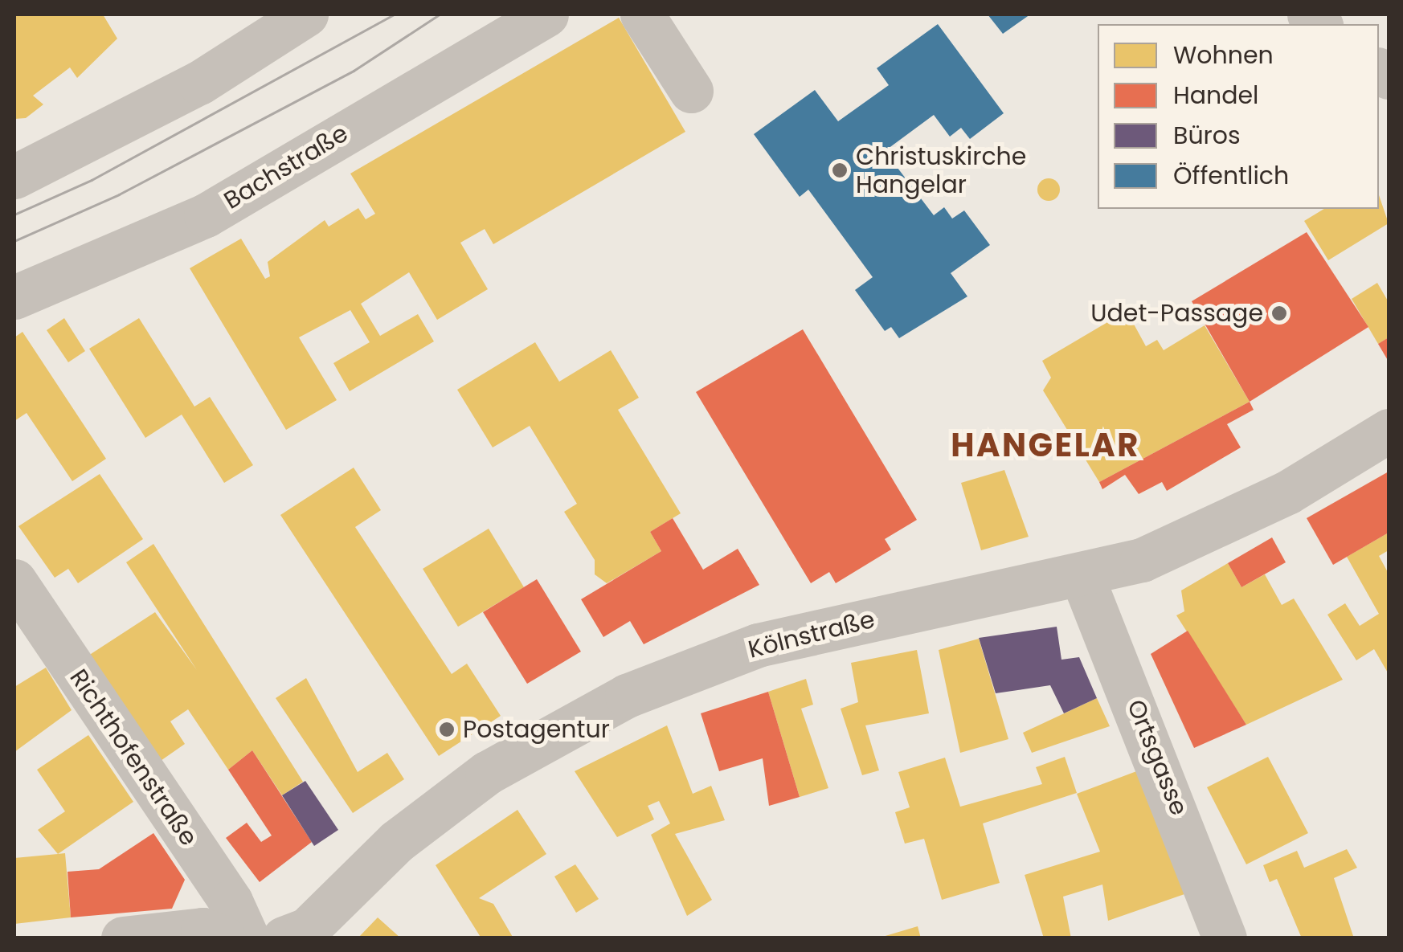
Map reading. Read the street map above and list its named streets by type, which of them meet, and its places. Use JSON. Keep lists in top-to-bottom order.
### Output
{
  "streets": {
    "street": [
      "Bachstraße",
      "Kölnstraße",
      "Richthofenstraße",
      "Ortsgasse"
    ]
  },
  "crossings": [
    ["Kölnstraße", "Ortsgasse"]
  ],
  "districts": ["HANGELAR"],
  "places": ["Christuskirche Hangelar", "Udet-Passage", "Postagentur"],
  "legend": [
    "Wohnen",
    "Handel",
    "Büros",
    "Öffentlich"
  ]
}
